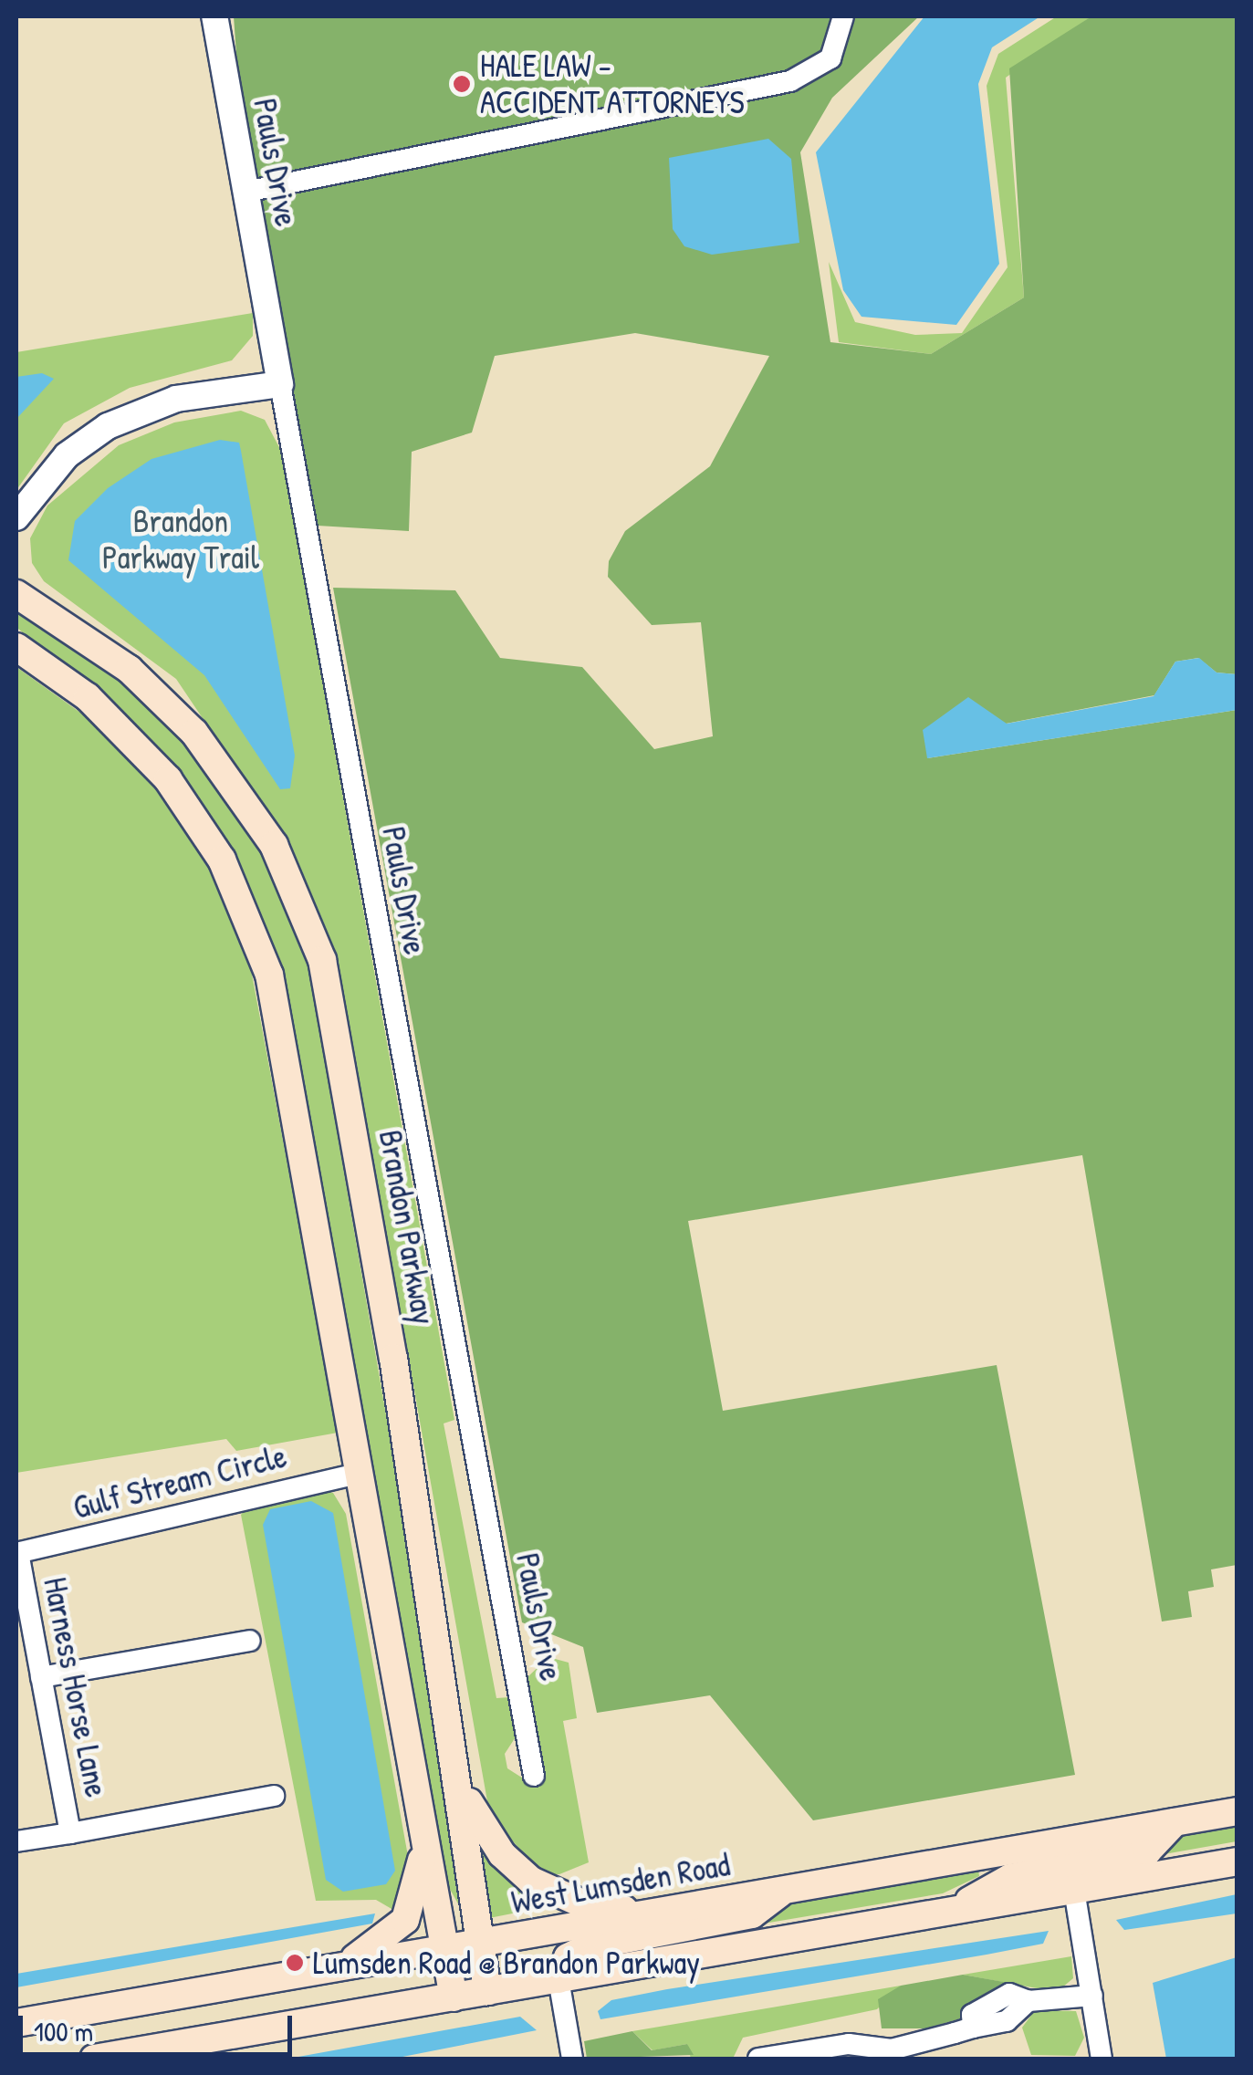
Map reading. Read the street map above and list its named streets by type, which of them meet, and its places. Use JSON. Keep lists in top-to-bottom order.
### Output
{
  "streets": {
    "main road": ["Brandon Parkway", "West Lumsden Road"],
    "street": ["Pauls Drive", "Gulf Stream Circle", "Harness Horse Lane"]
  },
  "crossings": [
    ["Brandon Parkway", "West Lumsden Road"],
    ["Gulf Stream Circle", "Harness Horse Lane"]
  ],
  "parks": ["Brandon Parkway Trail"],
  "places": ["HALE LAW - ACCIDENT ATTORNEYS", "Lumsden Road @ Brandon Parkway"],
  "scale_bar": "100 m"
}
